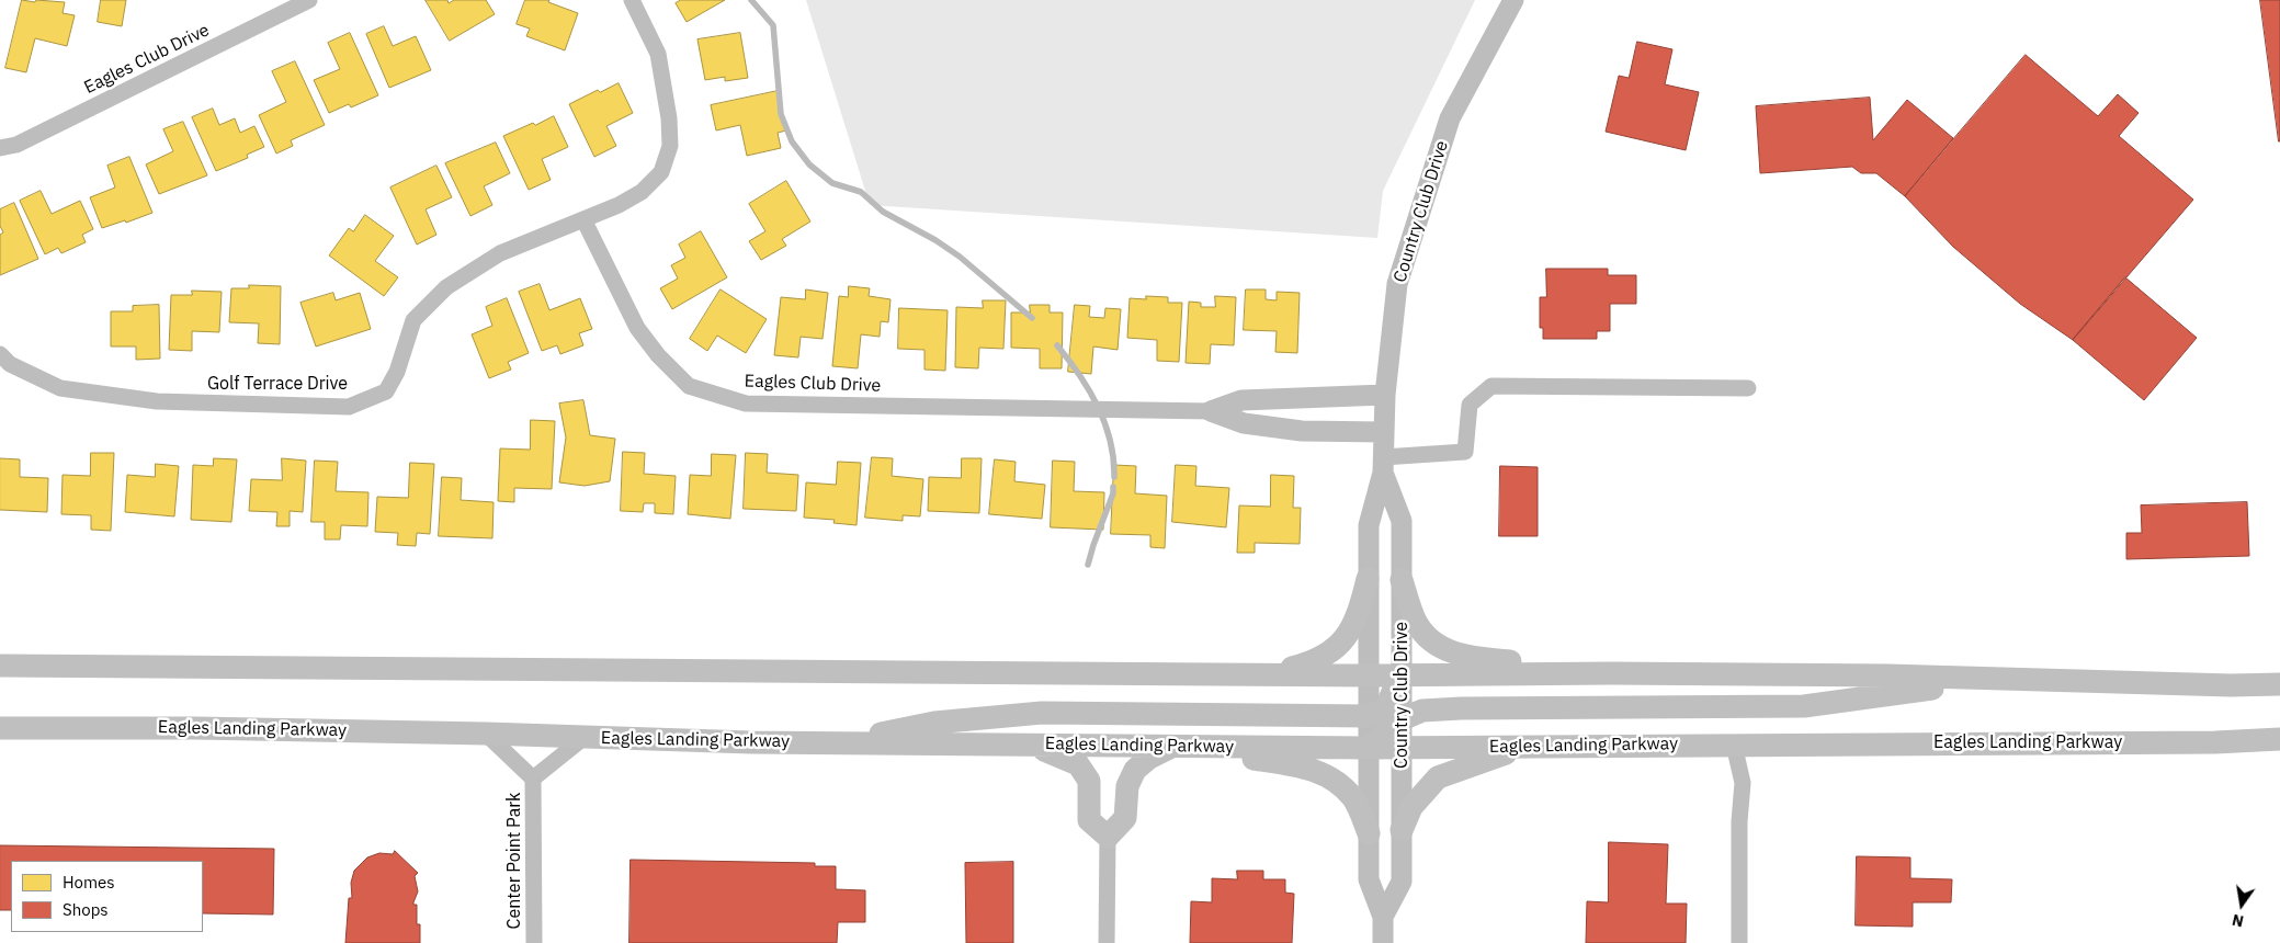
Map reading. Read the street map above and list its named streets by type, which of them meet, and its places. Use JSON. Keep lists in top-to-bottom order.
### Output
{
  "streets": {
    "main road": ["Eagles Landing Parkway"],
    "street": [
      "Eagles Club Drive",
      "Country Club Drive",
      "Golf Terrace Drive",
      "Center Point Park"
    ]
  },
  "crossings": [
    ["Eagles Club Drive", "Golf Terrace Drive"],
    ["Country Club Drive", "Eagles Landing Parkway"],
    ["Eagles Landing Parkway", "Center Point Park"]
  ],
  "legend": ["Homes", "Shops"],
  "north": "bottom"
}
